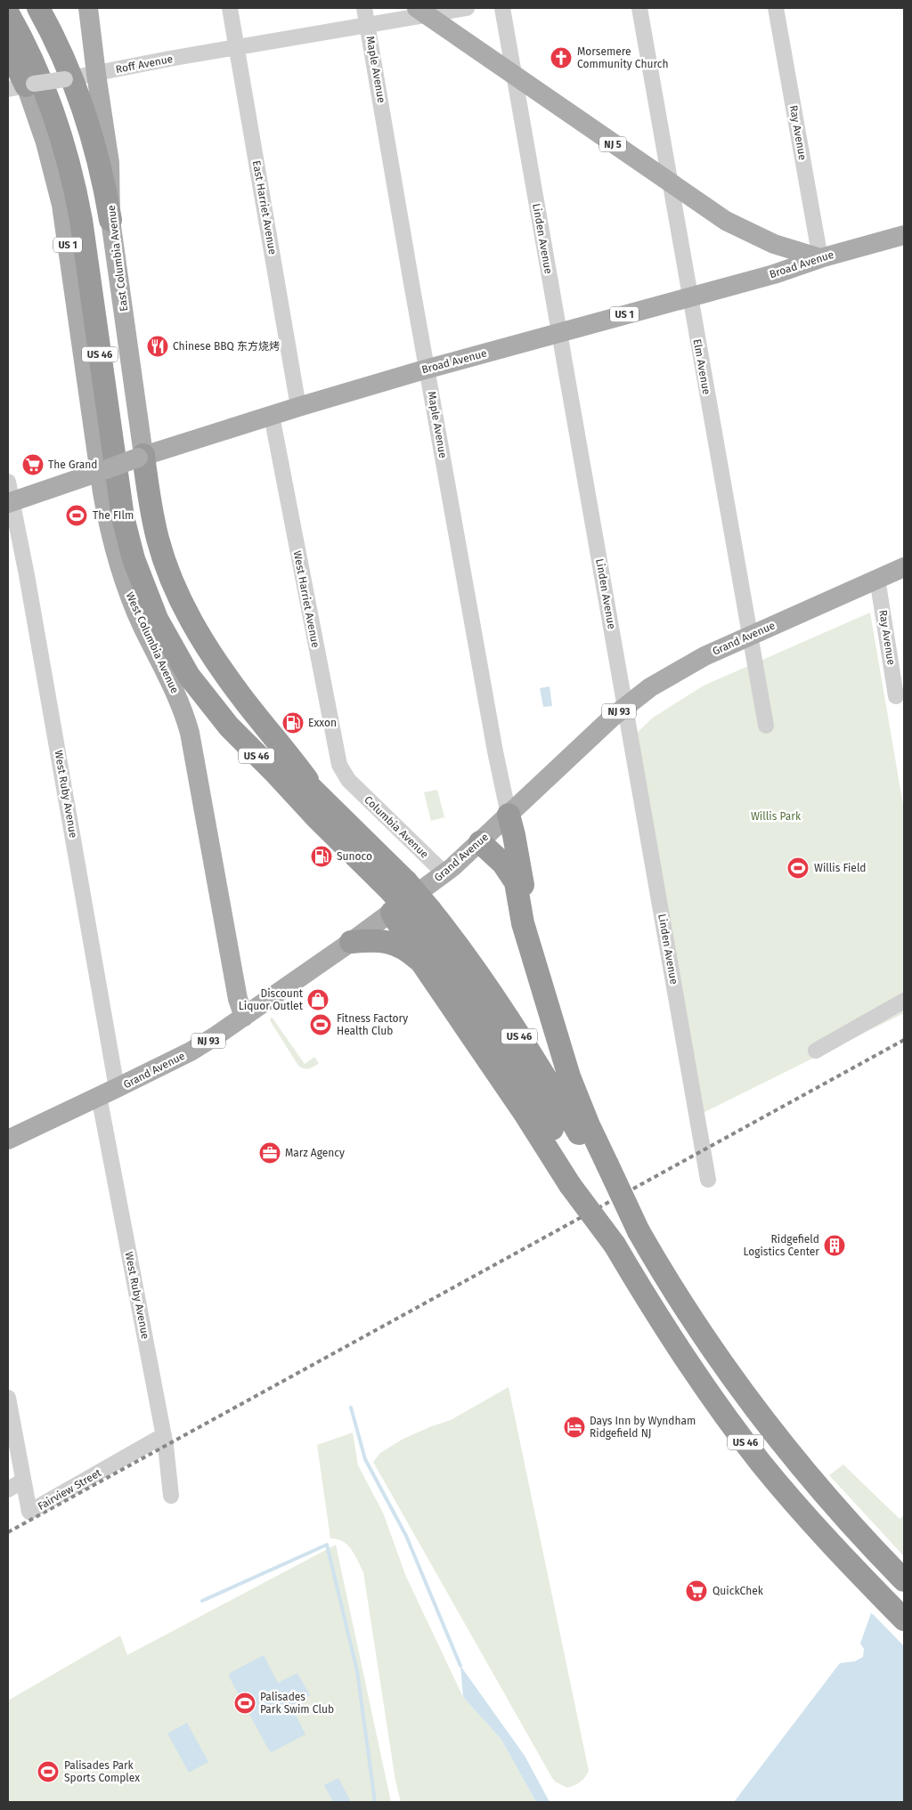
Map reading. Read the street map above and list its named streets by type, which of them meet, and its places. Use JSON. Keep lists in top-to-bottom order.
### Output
{
  "streets": {
    "highway": ["US 1", "US 46"],
    "main road": [
      "NJ 5",
      "East Columbia Avenue",
      "Broad Avenue",
      "Grand Avenue",
      "West Columbia Avenue",
      "NJ 93"
    ],
    "street": [
      "Roff Avenue",
      "Maple Avenue",
      "Ray Avenue",
      "East Harriet Avenue",
      "Linden Avenue",
      "Elm Avenue",
      "West Harriet Avenue",
      "West Ruby Avenue",
      "Columbia Avenue",
      "Fairview Street"
    ]
  },
  "crossings": [
    ["Roff Avenue", "Maple Avenue"],
    ["Roff Avenue", "NJ 5"],
    ["Roff Avenue", "East Harriet Avenue"],
    ["Roff Avenue", "US 1"],
    ["Roff Avenue", "East Columbia Avenue"],
    ["Roff Avenue", "West Columbia Avenue"],
    ["Maple Avenue", "Broad Avenue"],
    ["Maple Avenue", "Grand Avenue"],
    ["Ray Avenue", "NJ 5"],
    ["Ray Avenue", "Broad Avenue"],
    ["Ray Avenue", "Grand Avenue"],
    ["NJ 5", "Linden Avenue"],
    ["NJ 5", "Broad Avenue"],
    ["NJ 5", "Elm Avenue"],
    ["East Harriet Avenue", "Broad Avenue"],
    ["Linden Avenue", "Broad Avenue"],
    ["Linden Avenue", "Grand Avenue"],
    ["US 1", "West Columbia Avenue"],
    ["East Columbia Avenue", "Broad Avenue"],
    ["Broad Avenue", "Elm Avenue"],
    ["Broad Avenue", "West Harriet Avenue"],
    ["Broad Avenue", "West Columbia Avenue"],
    ["Broad Avenue", "West Ruby Avenue"],
    ["US 46", "Grand Avenue"],
    ["Elm Avenue", "Grand Avenue"],
    ["West Harriet Avenue", "Columbia Avenue"],
    ["Grand Avenue", "West Columbia Avenue"],
    ["Grand Avenue", "West Ruby Avenue"],
    ["Grand Avenue", "Columbia Avenue"],
    ["West Ruby Avenue", "Fairview Street"]
  ],
  "parks": ["Willis Park"],
  "places": {
    "church": ["Morsemere Community Church"],
    "restaurant": ["Chinese BBQ 东方烧烤"],
    "supermarket": ["The Grand", "QuickChek"],
    "sports": [
      "The FIlm",
      "Willis Field",
      "Fitness Factory Health Club",
      "Palisades Park Swim Club",
      "Palisades Park Sports Complex"
    ],
    "fuel station": ["Exxon", "Sunoco"],
    "shop": ["Discount Liquor Outlet"],
    "office": ["Marz Agency"],
    "building": ["Ridgefield Logistics Center"],
    "hotel": ["Days Inn by Wyndham Ridgefield NJ"]
  }
}
